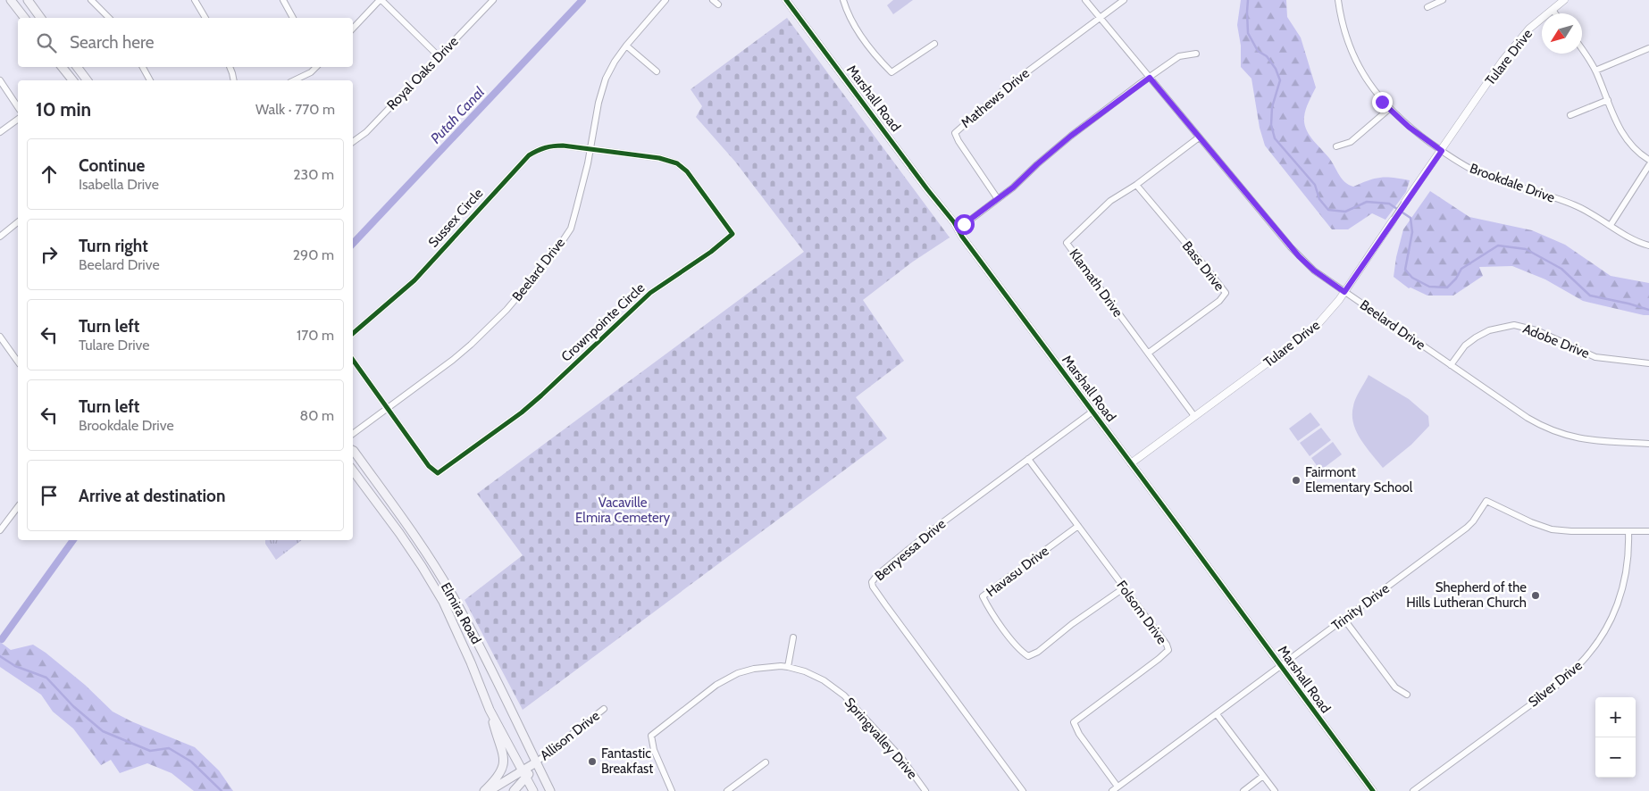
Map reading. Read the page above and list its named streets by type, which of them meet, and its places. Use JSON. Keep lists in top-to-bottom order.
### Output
{
  "streets": {
    "main road": ["Elmira Road", "Allison Drive"],
    "street": [
      "Tulare Drive",
      "Royal Oaks Drive",
      "Marshall Road",
      "Mathews Drive",
      "Brookdale Drive",
      "Sussex Circle",
      "Bass Drive",
      "Beelard Drive",
      "Klamath Drive",
      "Crownpointe Circle",
      "Adobe Drive",
      "Berryessa Drive",
      "Havasu Drive",
      "Trinity Drive",
      "Folsom Drive",
      "Silver Drive",
      "Springvalley Drive"
    ]
  },
  "crossings": [
    ["Tulare Drive", "Marshall Road"],
    ["Tulare Drive", "Brookdale Drive"],
    ["Tulare Drive", "Beelard Drive"],
    ["Tulare Drive", "Klamath Drive"],
    ["Marshall Road", "Berryessa Drive"],
    ["Marshall Road", "Trinity Drive"],
    ["Mathews Drive", "Beelard Drive"],
    ["Sussex Circle", "Beelard Drive"],
    ["Sussex Circle", "Crownpointe Circle"],
    ["Bass Drive", "Klamath Drive"],
    ["Beelard Drive", "Klamath Drive"],
    ["Beelard Drive", "Crownpointe Circle"],
    ["Beelard Drive", "Adobe Drive"],
    ["Berryessa Drive", "Folsom Drive"],
    ["Havasu Drive", "Folsom Drive"],
    ["Trinity Drive", "Folsom Drive"],
    ["Trinity Drive", "Silver Drive"],
    ["Elmira Road", "Allison Drive"]
  ],
  "water": ["Putah Canal"],
  "parks": ["Vacaville Elmira Cemetery"],
  "places": ["Fairmont Elementary School", "Shepherd of the Hills Lutheran Church", "Fantastic Breakfast"],
  "north": "bottom left",
  "page": {
    "search": "Search here",
    "heading": ["10 min", "Walk · 770 m"],
    "list": [
      ["Continue", "Isabella Drive", "230 m"],
      ["Turn right", "Beelard Drive", "290 m"],
      ["Turn left", "Tulare Drive", "170 m"],
      ["Turn left", "Brookdale Drive", "80 m"],
      "Arrive at destination"
    ],
    "map_buttons": ["+", "−"]
  }
}
